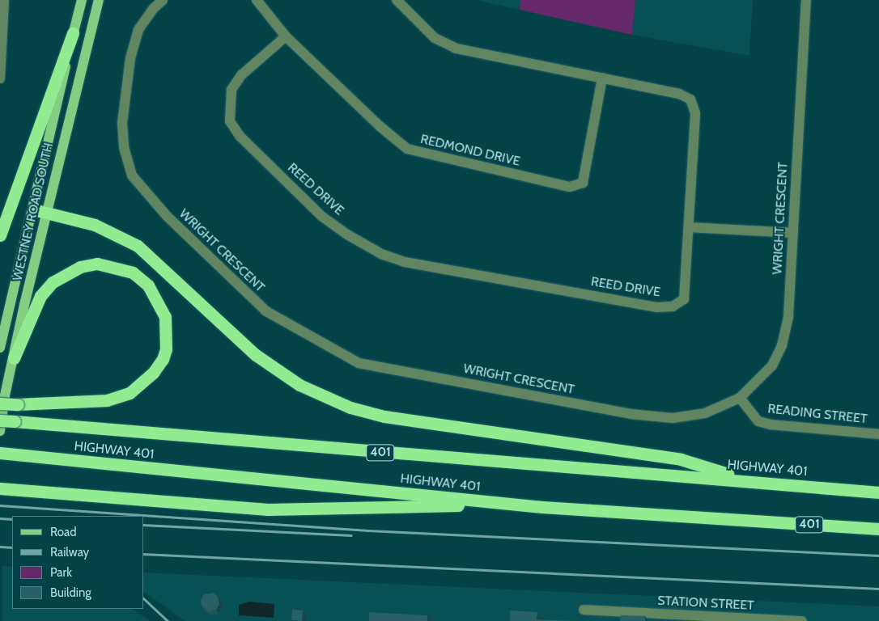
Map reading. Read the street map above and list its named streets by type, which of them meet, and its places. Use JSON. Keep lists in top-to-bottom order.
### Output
{
  "streets": {
    "highway": ["HIGHWAY 401", "401"],
    "main road": ["WESTNEY ROAD SOUTH"],
    "street": [
      "REDMOND DRIVE",
      "REED DRIVE",
      "WRIGHT CRESCENT",
      "READING STREET",
      "STATION STREET"
    ]
  },
  "crossings": [
    ["REDMOND DRIVE", "REED DRIVE"],
    ["WRIGHT CRESCENT", "READING STREET"]
  ],
  "legend": [
    "Road",
    "Railway",
    "Park",
    "Building"
  ]
}
